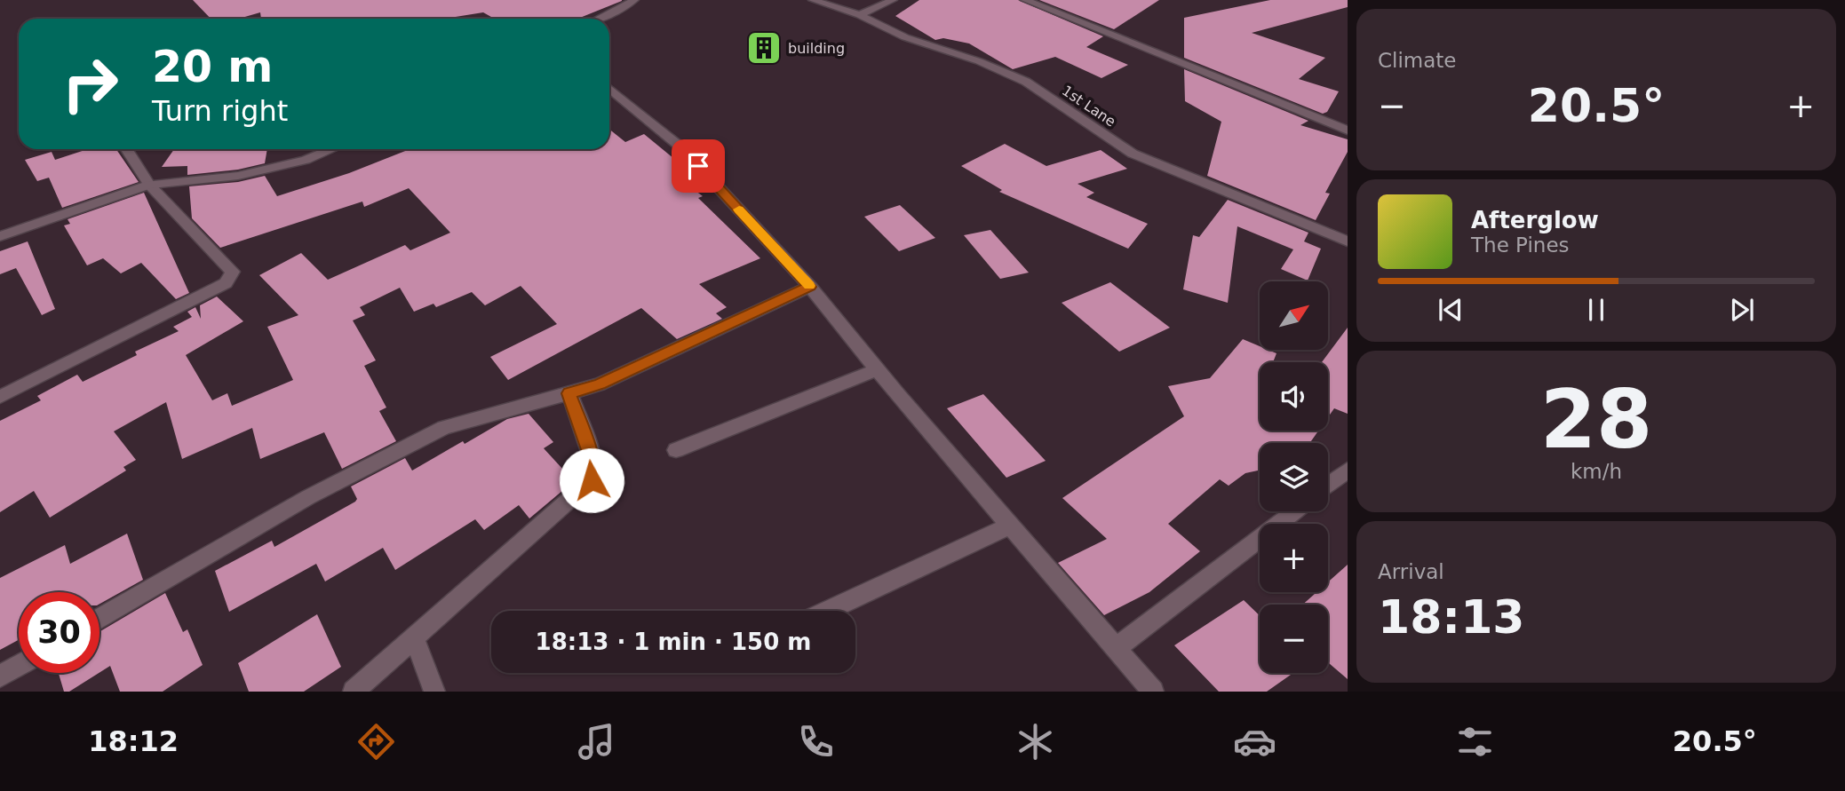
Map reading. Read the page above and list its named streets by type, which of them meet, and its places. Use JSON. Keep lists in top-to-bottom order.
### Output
{
  "streets": {
    "street": ["1st Lane"]
  },
  "places": {
    "building": ["building"]
  },
  "north": "top right",
  "page": {
    "tile": [
      "Climate",
      ["28", "km/h"],
      ["Arrival", "18:13"]
    ],
    "turn": ["20 m", "Turn right"],
    "heat": ["−", "20.5°", "+"],
    "song": ["Afterglow", "The Pines"],
    "map_buttons": ["+", "−"],
    "limit": "30",
    "trip": "18:13 · 1 min · 150 m",
    "tabs": ["18:12", "20.5°"]
  }
}
